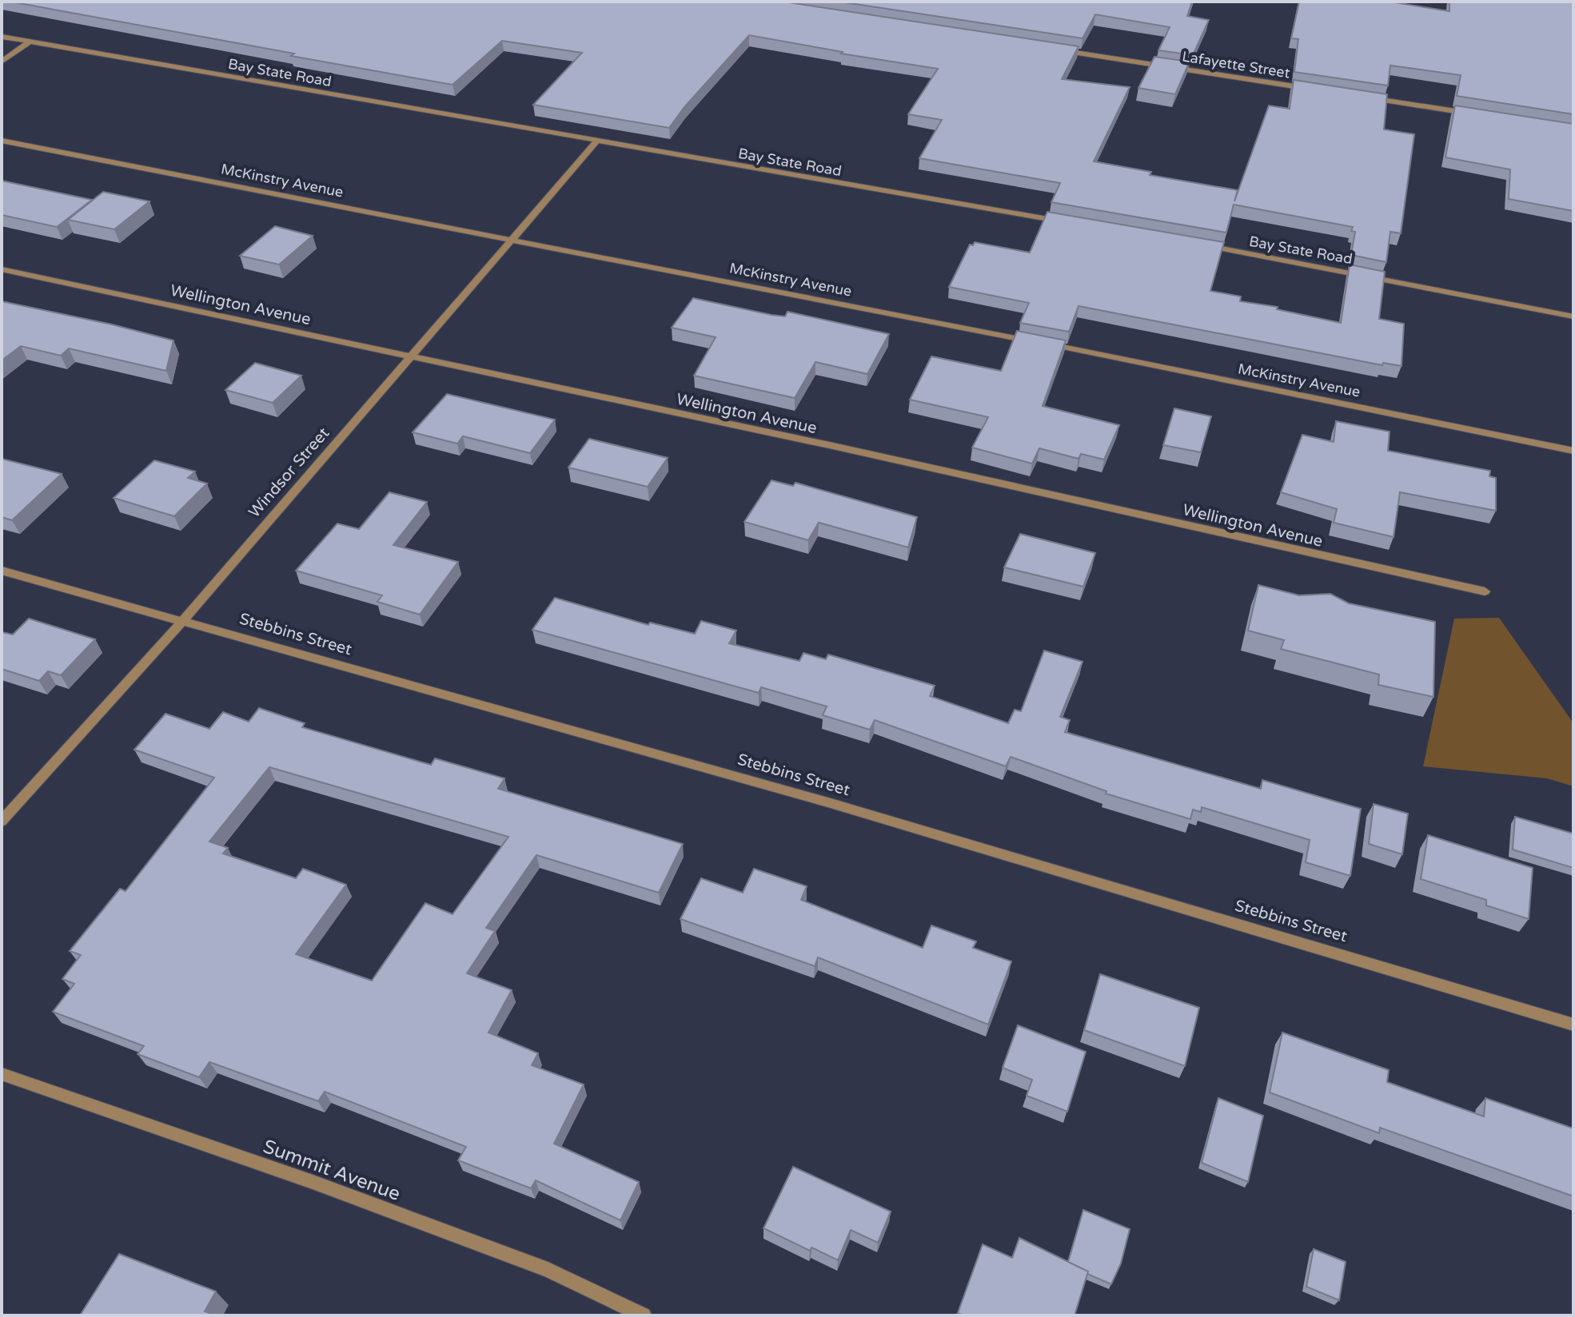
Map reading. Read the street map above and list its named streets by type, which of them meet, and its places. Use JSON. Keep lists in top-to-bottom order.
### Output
{
  "streets": {
    "street": [
      "Lafayette Street",
      "Bay State Road",
      "McKinstry Avenue",
      "Wellington Avenue",
      "Windsor Street",
      "Stebbins Street",
      "Summit Avenue"
    ]
  },
  "crossings": [
    ["Bay State Road", "Windsor Street"],
    ["McKinstry Avenue", "Windsor Street"],
    ["Wellington Avenue", "Windsor Street"],
    ["Windsor Street", "Stebbins Street"]
  ]
}
